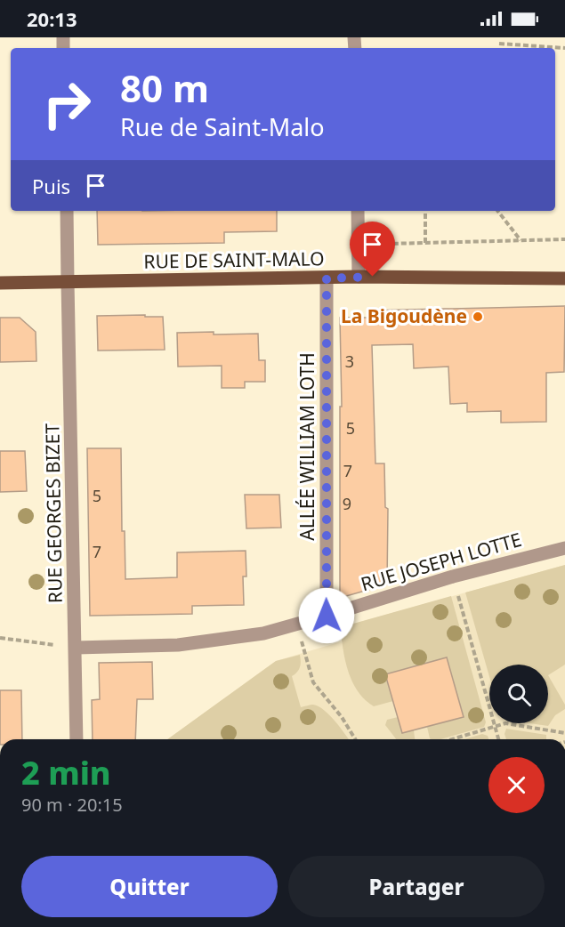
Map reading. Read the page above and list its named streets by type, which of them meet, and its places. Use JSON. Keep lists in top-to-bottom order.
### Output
{
  "streets": {
    "main road": ["RUE DE SAINT-MALO"],
    "street": ["ALLÉE WILLIAM LOTH", "RUE GEORGES BIZET", "RUE JOSEPH LOTTE"]
  },
  "crossings": [
    ["RUE DE SAINT-MALO", "ALLÉE WILLIAM LOTH"],
    ["RUE DE SAINT-MALO", "RUE GEORGES BIZET"],
    ["ALLÉE WILLIAM LOTH", "RUE JOSEPH LOTTE"],
    ["RUE GEORGES BIZET", "RUE JOSEPH LOTTE"]
  ],
  "places": ["La Bigoudène"],
  "house_numbers": [
    "3",
    "5",
    "7",
    "5",
    "9",
    "7"
  ],
  "page": {
    "status": "20:13",
    "turn": ["80 m", "Rue de Saint-Malo"],
    "then": "Puis",
    "heading": ["2 min", "90 m · 20:15"],
    "buttons": ["Quitter", "Partager"]
  }
}
